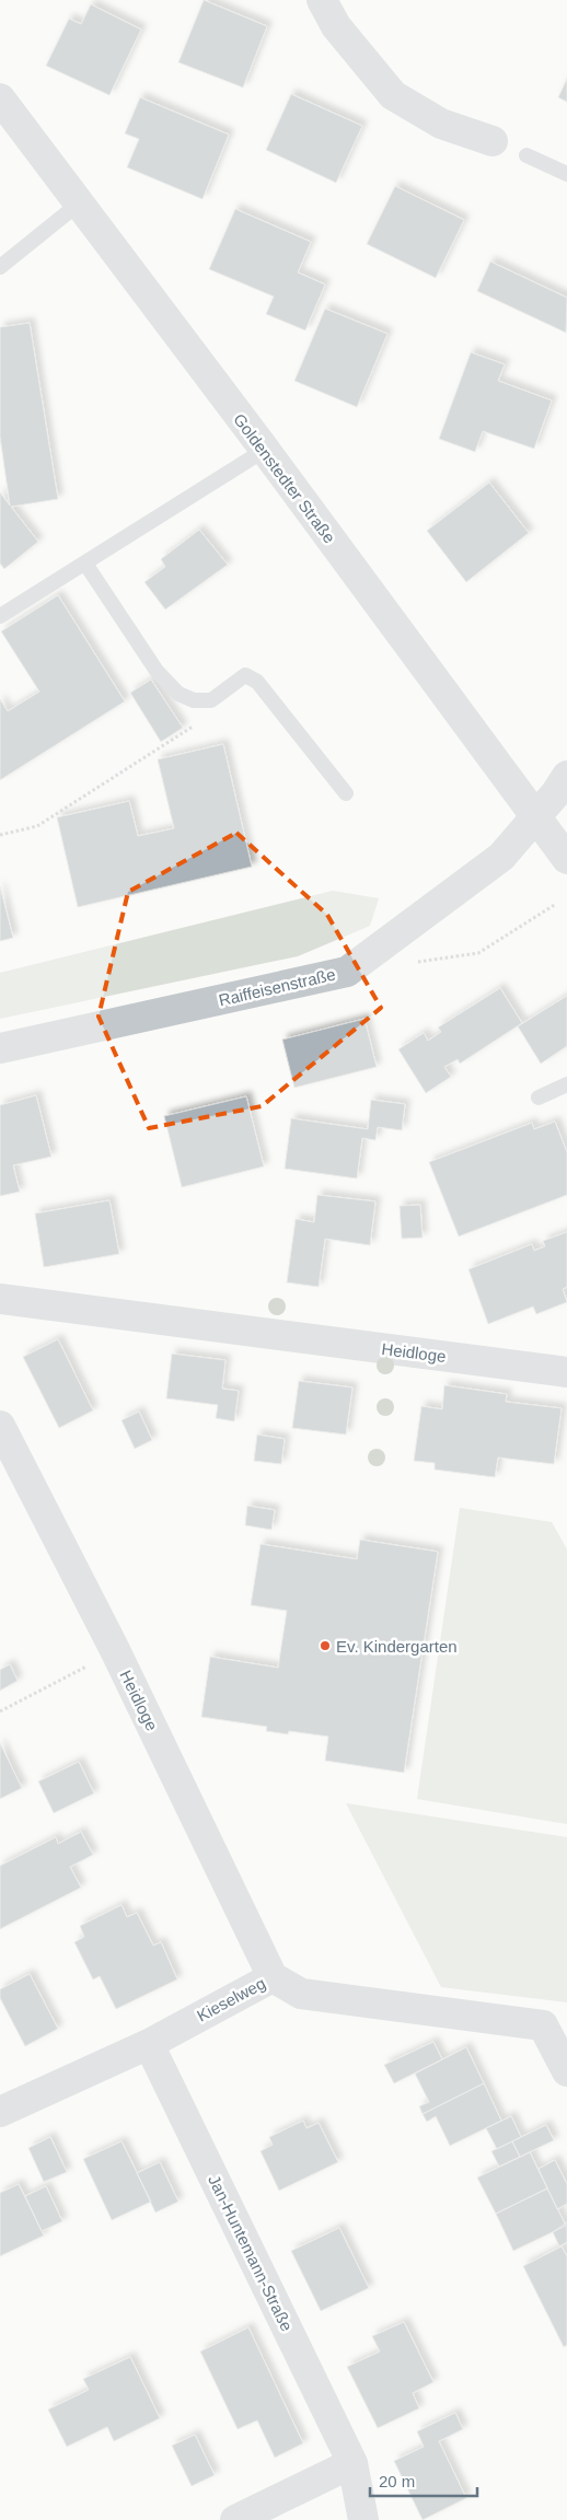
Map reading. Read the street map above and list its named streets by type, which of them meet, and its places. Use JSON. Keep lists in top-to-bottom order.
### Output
{
  "streets": {
    "street": [
      "Goldenstedter Straße",
      "Raiffeisenstraße",
      "Heidloge",
      "Kieselweg",
      "Jan-Huntemann-Straße"
    ]
  },
  "crossings": [
    ["Goldenstedter Straße", "Raiffeisenstraße"],
    ["Heidloge", "Kieselweg"],
    ["Kieselweg", "Jan-Huntemann-Straße"]
  ],
  "places": ["Ev. Kindergarten"],
  "scale_bar": "20 m"
}
